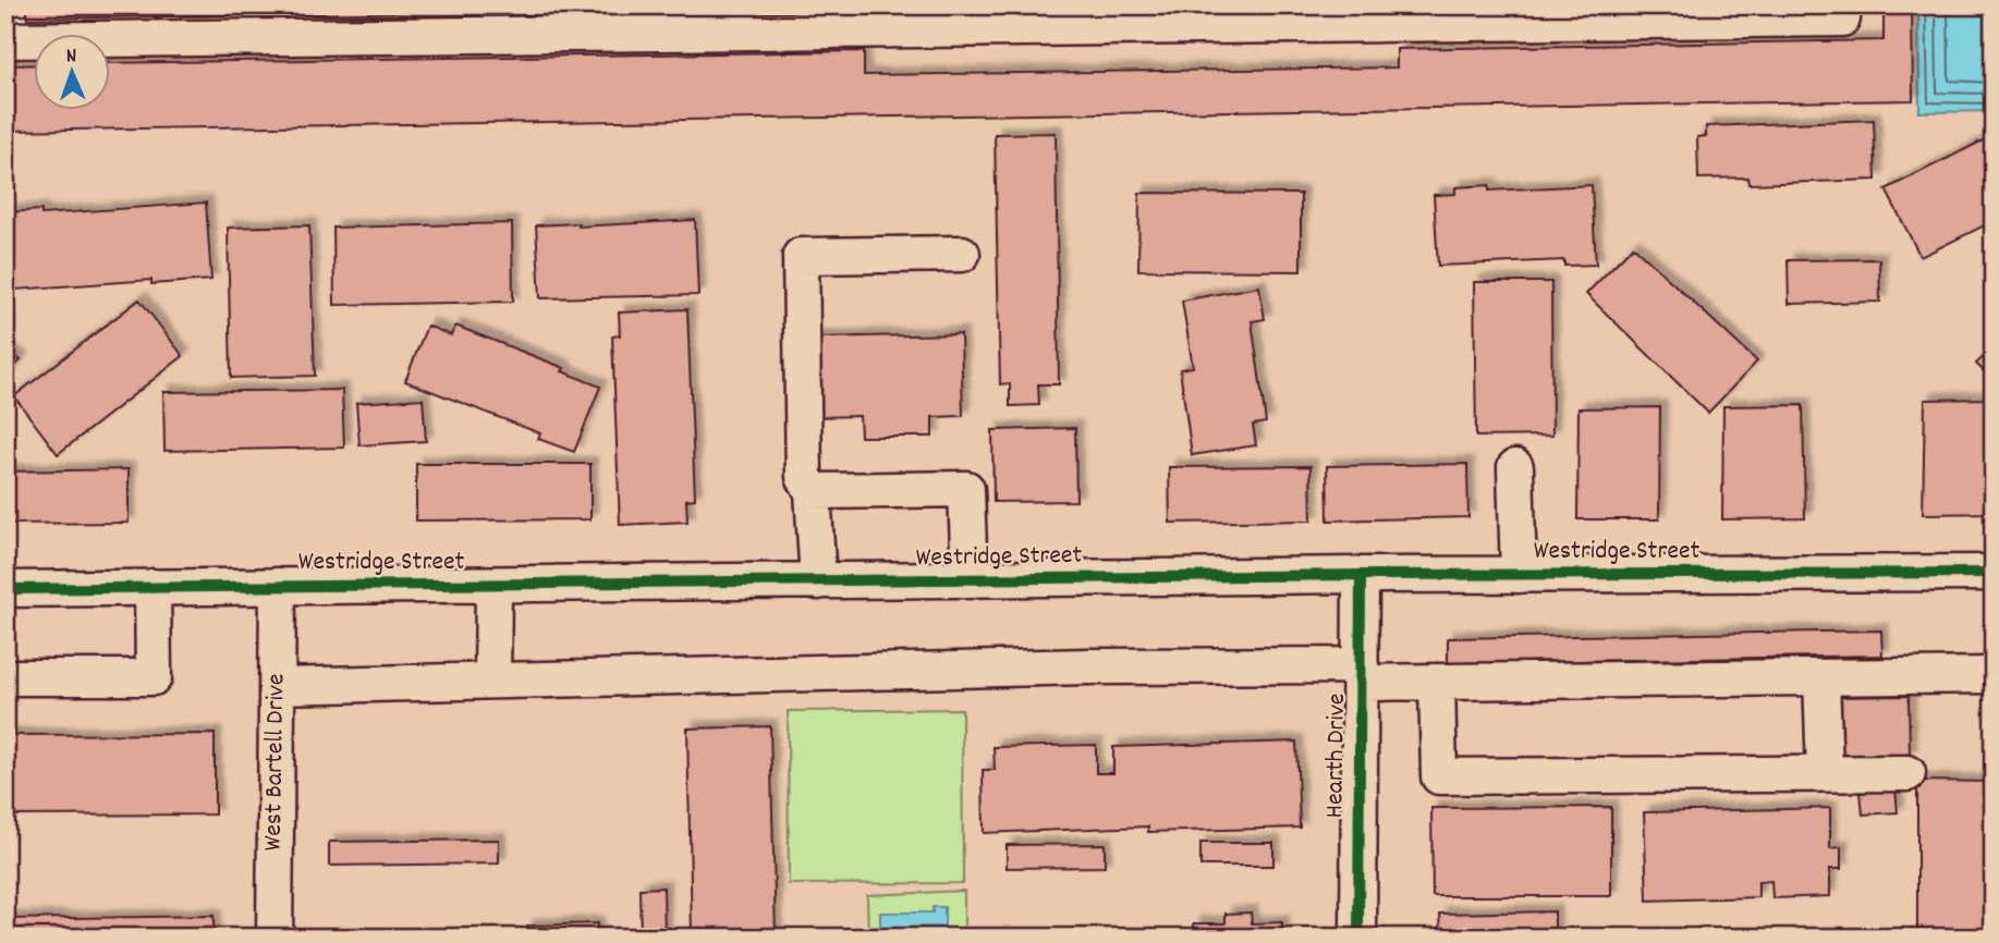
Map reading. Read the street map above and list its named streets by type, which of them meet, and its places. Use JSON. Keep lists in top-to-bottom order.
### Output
{
  "streets": {
    "street": ["Westridge Street", "Hearth Drive", "West Bartell Drive"]
  },
  "crossings": [
    ["Westridge Street", "Hearth Drive"],
    ["Westridge Street", "West Bartell Drive"]
  ],
  "north": "top"
}
